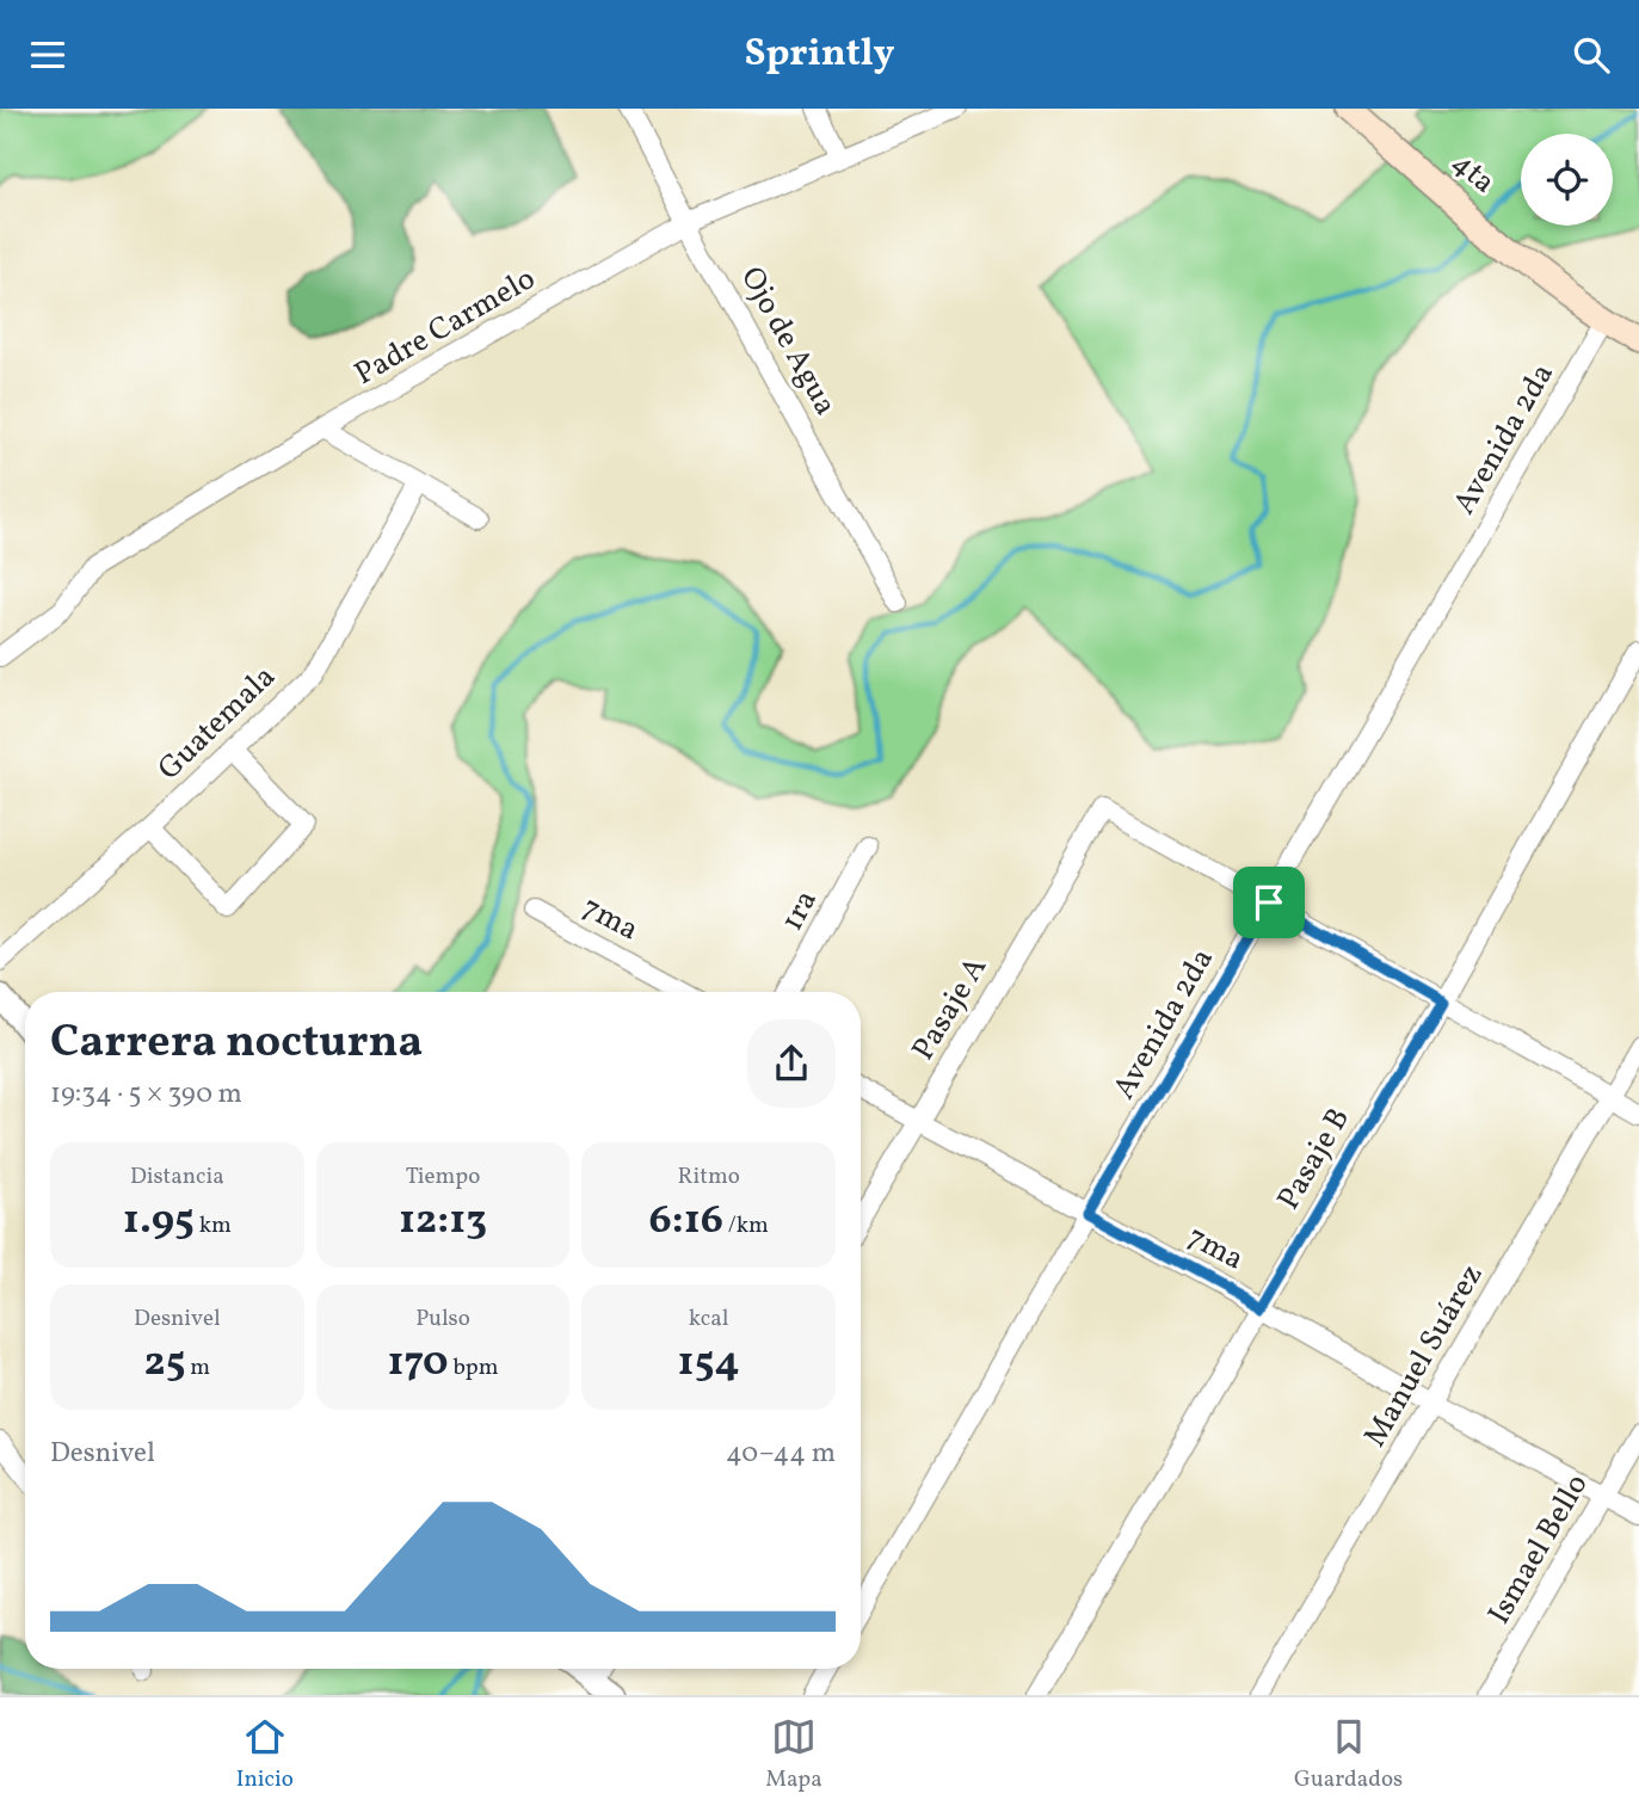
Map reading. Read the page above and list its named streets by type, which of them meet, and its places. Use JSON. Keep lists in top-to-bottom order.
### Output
{
  "streets": {
    "main road": ["4ta"],
    "street": [
      "Padre Carmelo",
      "Ojo de Agua",
      "Avenida 2da",
      "Guatemala",
      "1ra",
      "7ma",
      "Pasaje A",
      "Pasaje B",
      "Manuel Suárez",
      "Ismael Bello"
    ]
  },
  "crossings": [
    ["4ta", "Avenida 2da"],
    ["Padre Carmelo", "Ojo de Agua"],
    ["Avenida 2da", "7ma"],
    ["Avenida 2da", "Pasaje A"],
    ["7ma", "Pasaje A"],
    ["7ma", "Pasaje B"],
    ["7ma", "Manuel Suárez"],
    ["7ma", "Ismael Bello"]
  ],
  "page": {
    "header": "Sprintly",
    "heading": ["Carrera nocturna", "19:34 · 5 × 390 m"],
    "stats": [
      ["Distancia", "1.95 km"],
      ["Tiempo", "12:13"],
      ["Ritmo", "6:16 /km"],
      ["Desnivel", "25 m"],
      ["Pulso", "170 bpm"],
      ["kcal", "154"]
    ],
    "chart": ["Desnivel", "40–44 m"],
    "tabs": ["Inicio", "Mapa", "Guardados"]
  }
}
